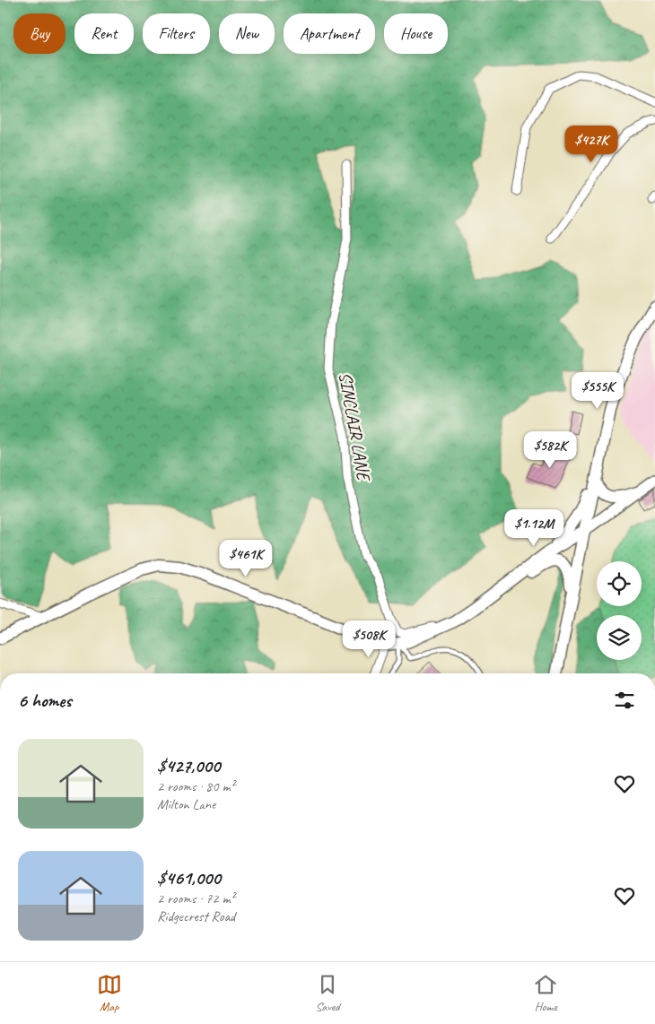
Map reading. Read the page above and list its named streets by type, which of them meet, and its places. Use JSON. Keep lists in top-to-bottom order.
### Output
{
  "streets": {
    "street": ["SINCLAIR LANE"]
  },
  "page": {
    "chip": [
      "Buy",
      "Rent",
      "Filters",
      "New",
      "Apartment",
      "House"
    ],
    "price": [
      "$427K",
      "$555K",
      "$582K",
      "$1.12M",
      "$461K",
      "$508K"
    ],
    "heading": "6 homes",
    "list": [
      {
        "name": "$427,000",
        "note": "2 rooms · 80 m² · Milton Lane"
      },
      {
        "name": "$461,000",
        "note": "2 rooms · 72 m² · Ridgecrest Road"
      }
    ],
    "tabs": ["Map", "Saved", "Home"]
  }
}
